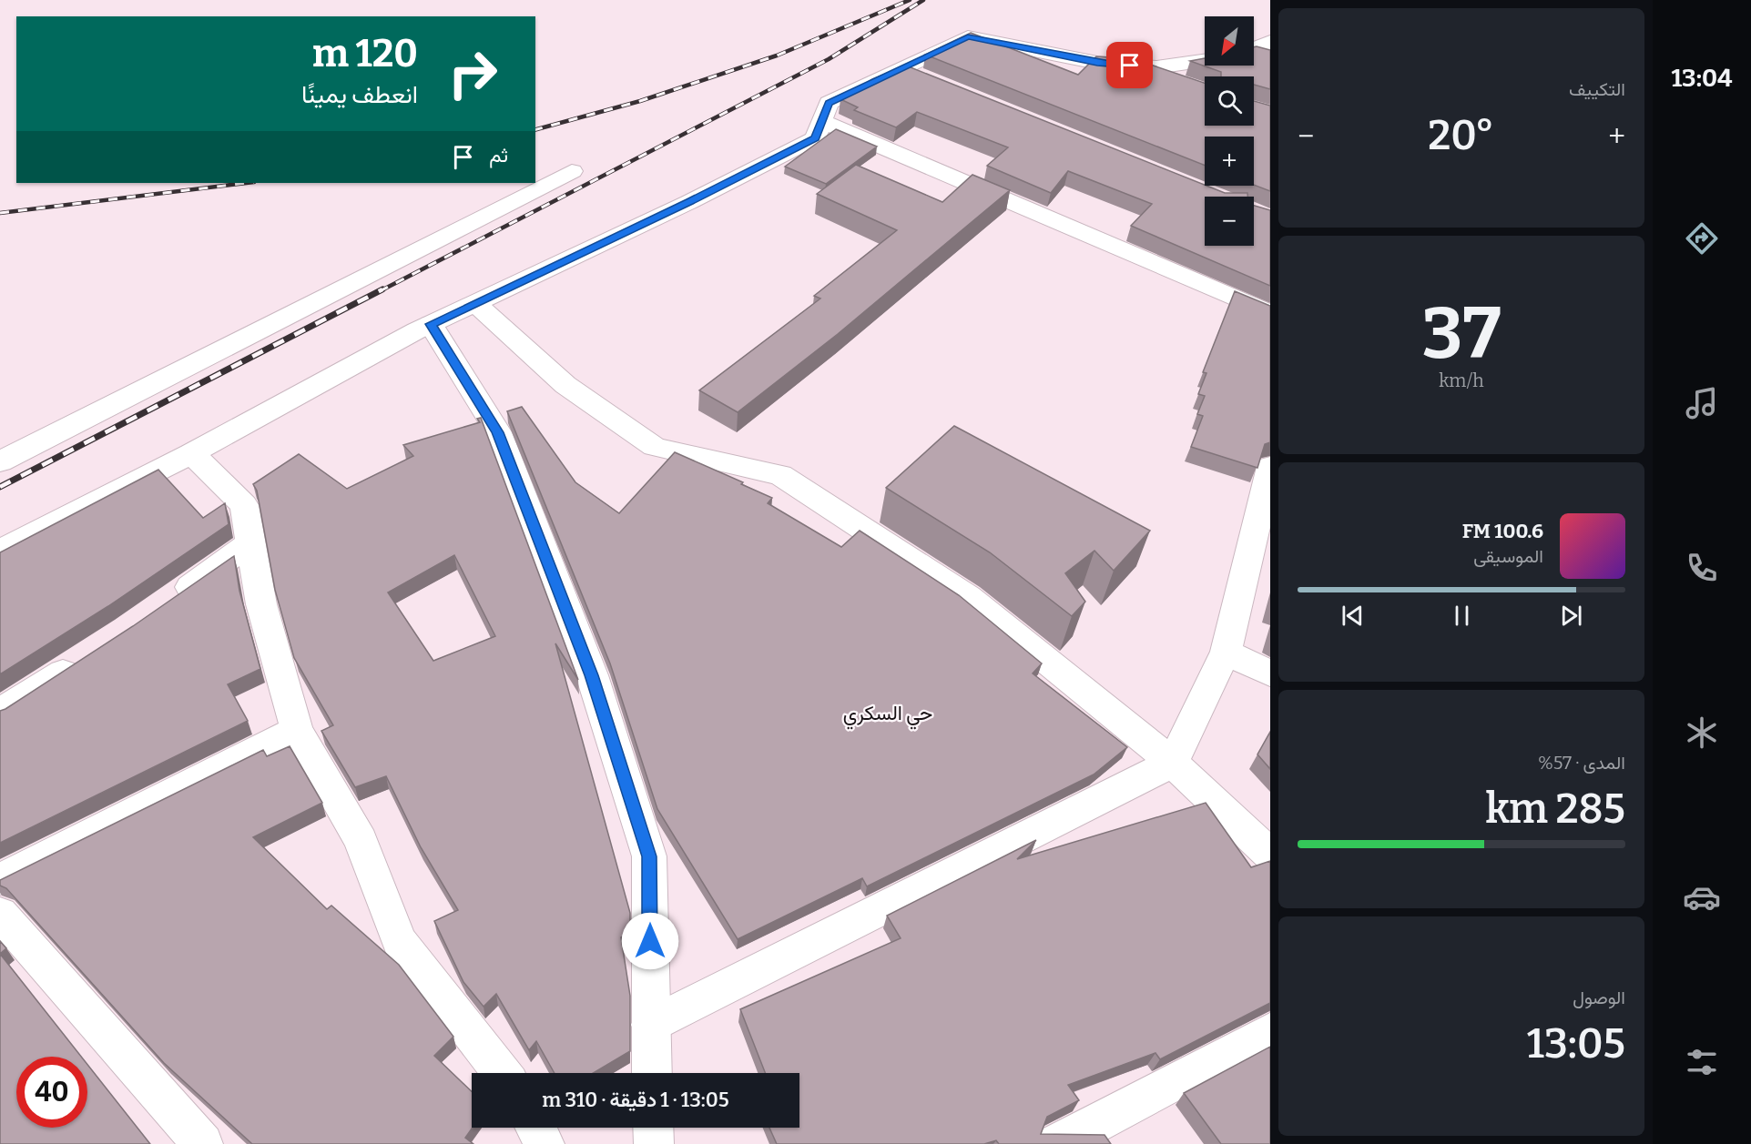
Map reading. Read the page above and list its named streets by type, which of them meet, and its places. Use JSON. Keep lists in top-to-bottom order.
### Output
{
  "districts": ["حي السكري"],
  "north": "bottom left",
  "page": {
    "tabs": "13:04",
    "tile": [
      "التكييف",
      ["37", "km/h"],
      ["المدى · 57%", "285 km"],
      ["الوصول", "13:05"]
    ],
    "map_buttons": ["+", "−"],
    "turn": ["120 m", "انعطف يمينًا"],
    "heat": ["−", "20°", "+"],
    "then": "ثم",
    "song": ["100.6 FM", "الموسيقى"],
    "limit": "40",
    "trip": "13:05 · 1 دقيقة · 310 m"
  }
}
